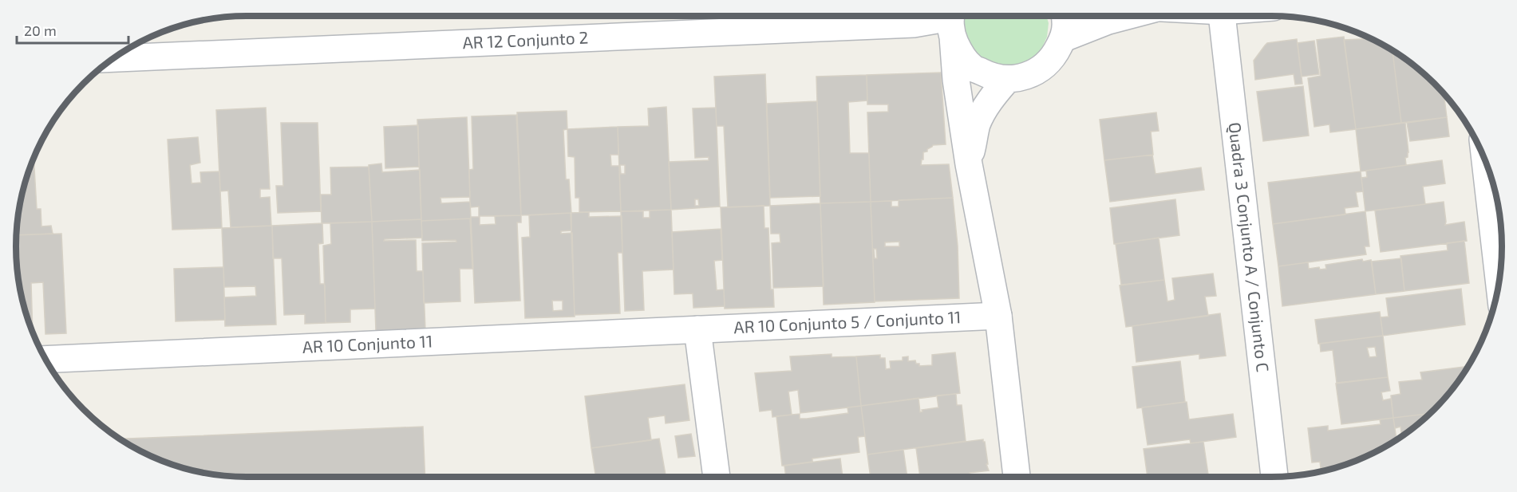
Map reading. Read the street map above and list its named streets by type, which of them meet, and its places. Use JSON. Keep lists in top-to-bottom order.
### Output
{
  "streets": {
    "street": [
      "AR 12 Conjunto 2",
      "Quadra 3 Conjunto A / Conjunto C",
      "AR 10 Conjunto 5 / Conjunto 11",
      "AR 10 Conjunto 11"
    ]
  },
  "crossings": [
    ["AR 10 Conjunto 5 / Conjunto 11", "AR 10 Conjunto 11"]
  ],
  "scale_bar": "20 m"
}
